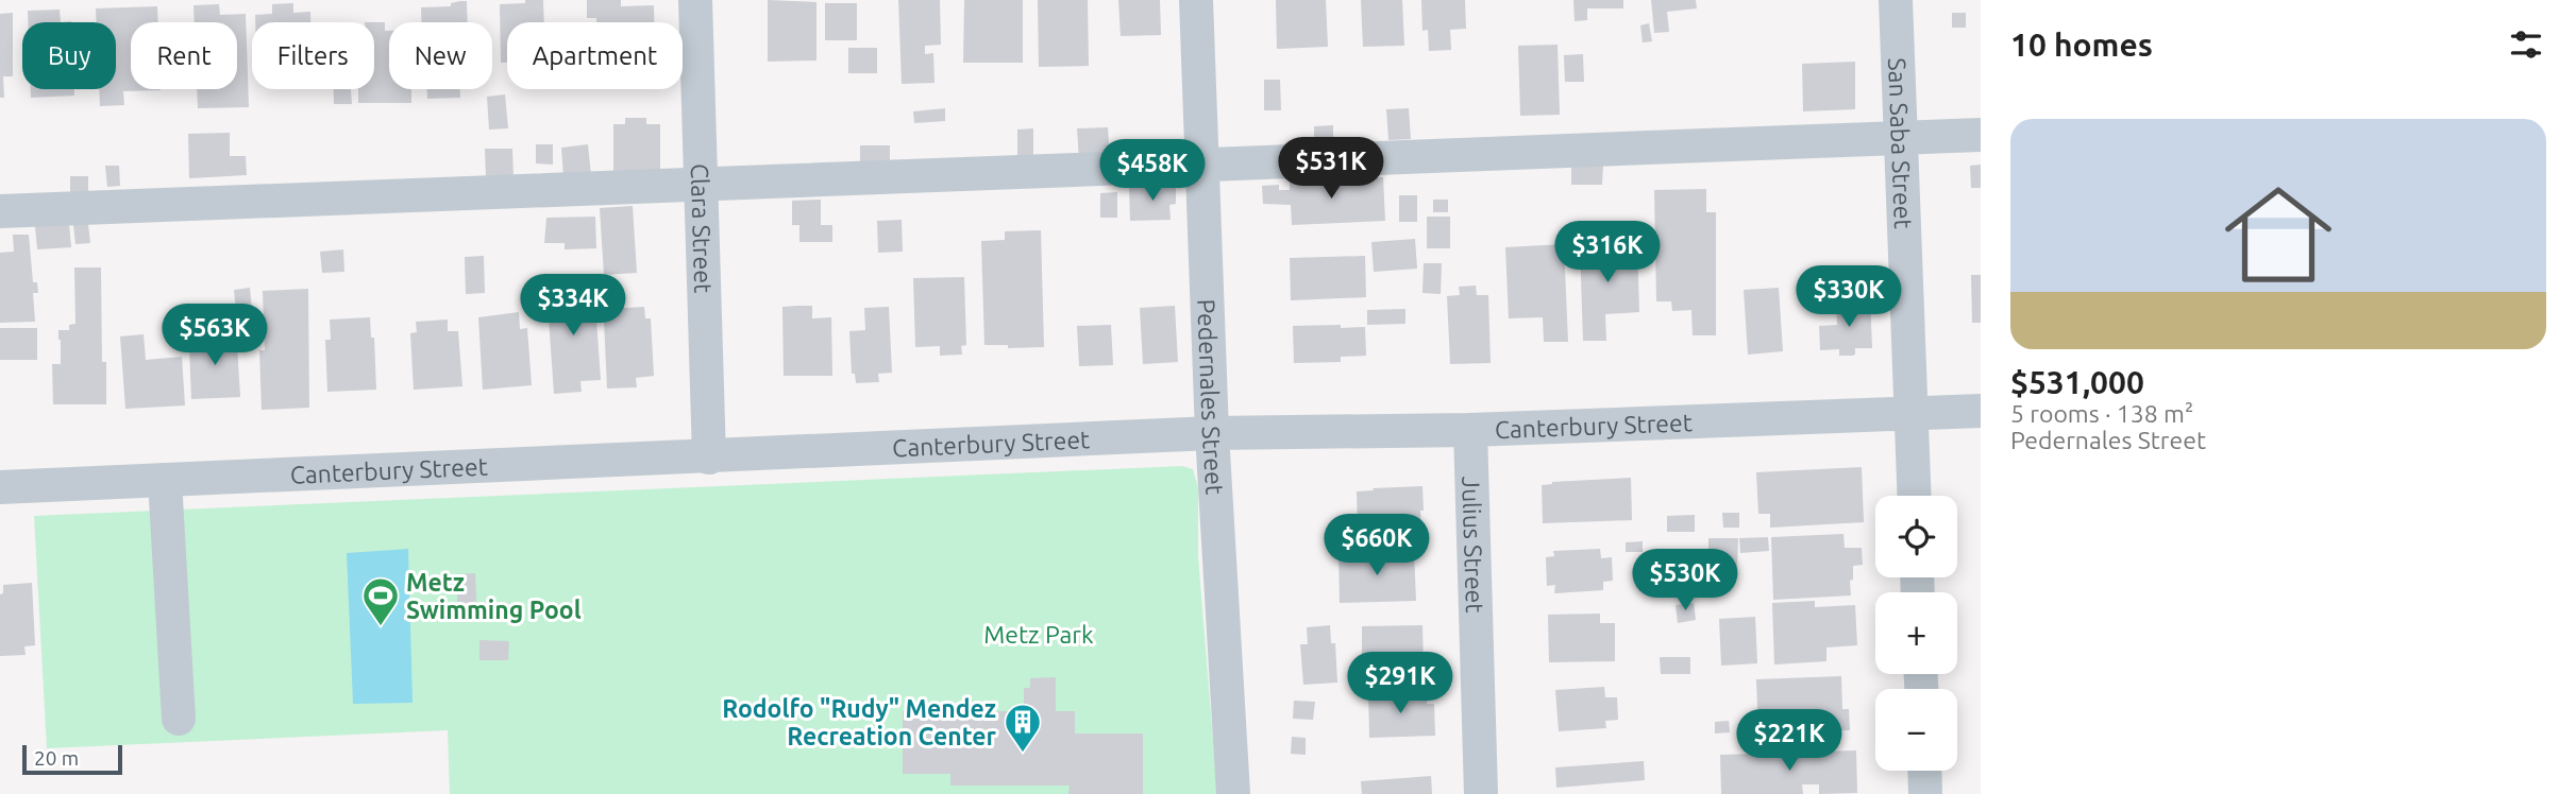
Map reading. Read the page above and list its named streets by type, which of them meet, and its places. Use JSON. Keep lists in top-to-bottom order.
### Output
{
  "streets": {
    "street": [
      "San Saba Street",
      "Clara Street",
      "Pedernales Street",
      "Canterbury Street",
      "Julius Street"
    ]
  },
  "crossings": [
    ["San Saba Street", "Canterbury Street"],
    ["Clara Street", "Canterbury Street"],
    ["Pedernales Street", "Canterbury Street"],
    ["Canterbury Street", "Julius Street"]
  ],
  "parks": ["Metz Park"],
  "places": {
    "sports": ["Metz Swimming Pool"],
    "building": ["Rodolfo \"Rudy\" Mendez Recreation Center"]
  },
  "scale_bar": "20 m",
  "page": {
    "heading": "10 homes",
    "chip": [
      "Buy",
      "Rent",
      "Filters",
      "New",
      "Apartment"
    ],
    "list": [
      {
        "name": "$531,000",
        "note": "5 rooms · 138 m² · Pedernales Street"
      }
    ],
    "price": [
      "$531K",
      "$458K",
      "$316K",
      "$330K",
      "$334K",
      "$563K",
      "$660K",
      "$530K",
      "$291K",
      "$221K"
    ],
    "map_buttons": ["+", "−"],
    "scale": "20 m"
  }
}
